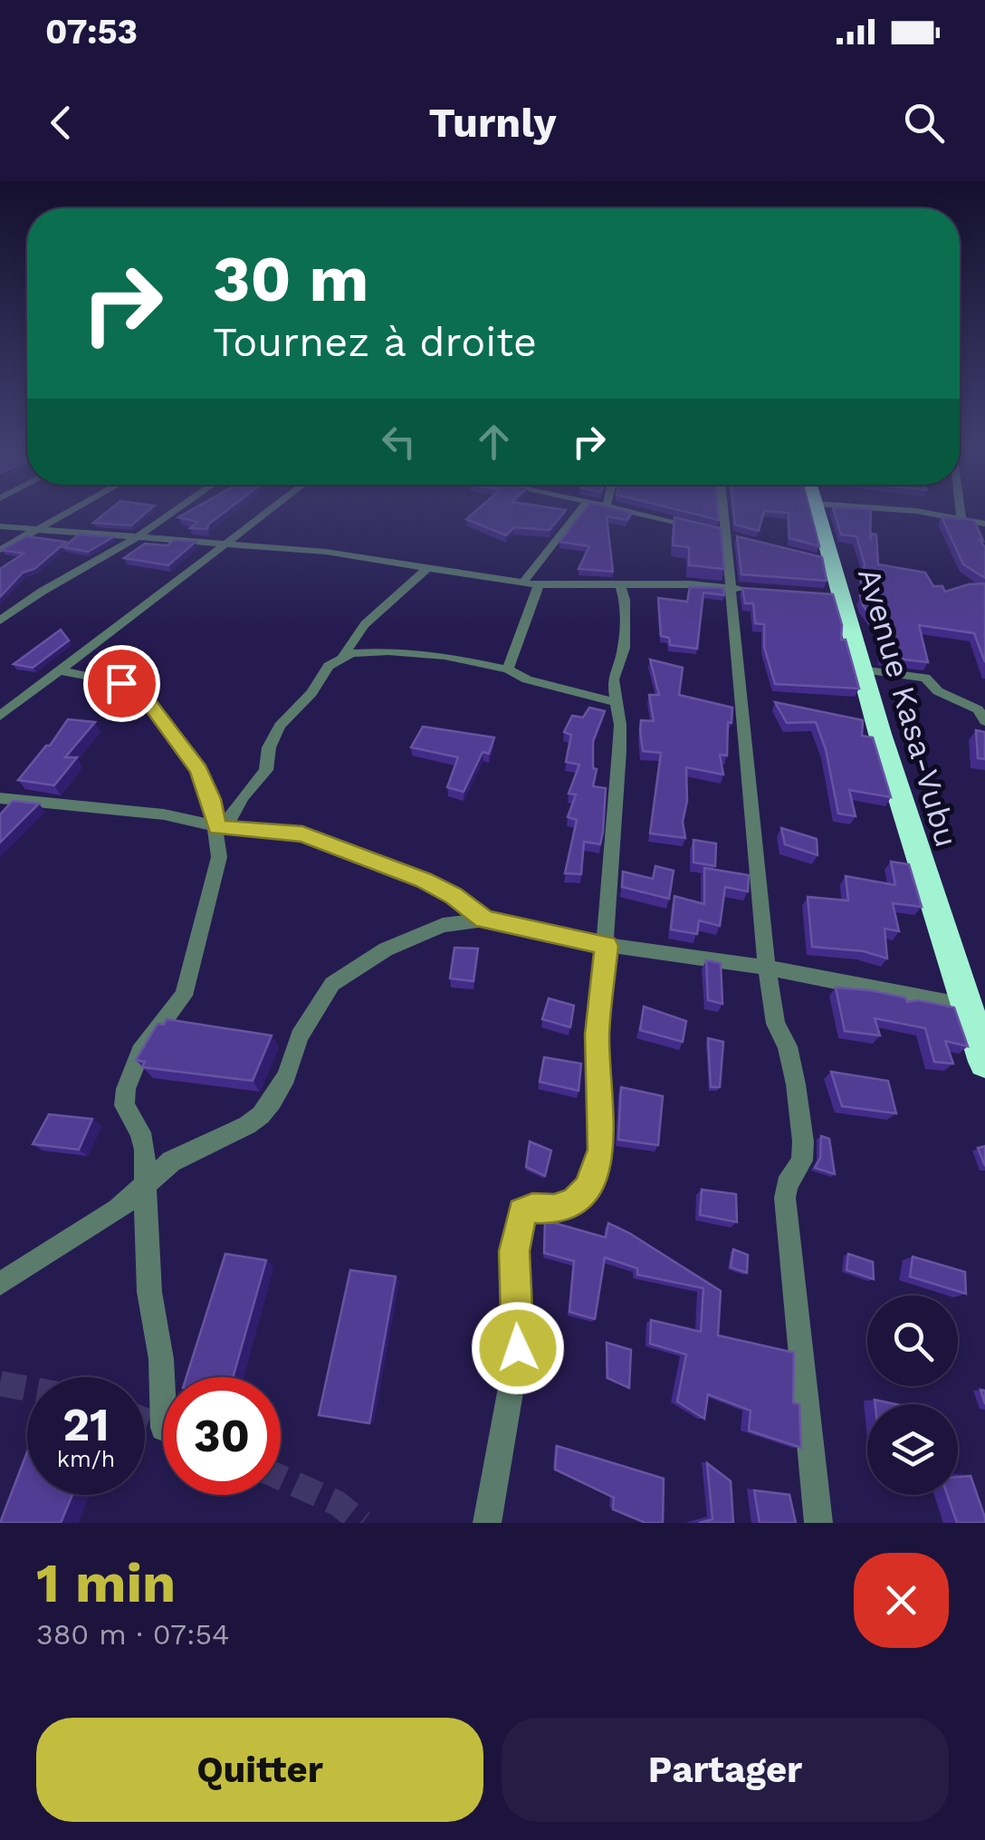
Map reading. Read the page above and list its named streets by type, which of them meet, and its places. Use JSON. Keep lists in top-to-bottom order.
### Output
{
  "streets": {
    "highway": ["Avenue Kasa-Vubu"]
  },
  "page": {
    "status": "07:53",
    "header": "Turnly",
    "turn": ["30 m", "Tournez à droite"],
    "speed": "21 km/h",
    "limit": "30",
    "heading": ["1 min", "380 m · 07:54"],
    "buttons": ["Quitter", "Partager"]
  }
}
